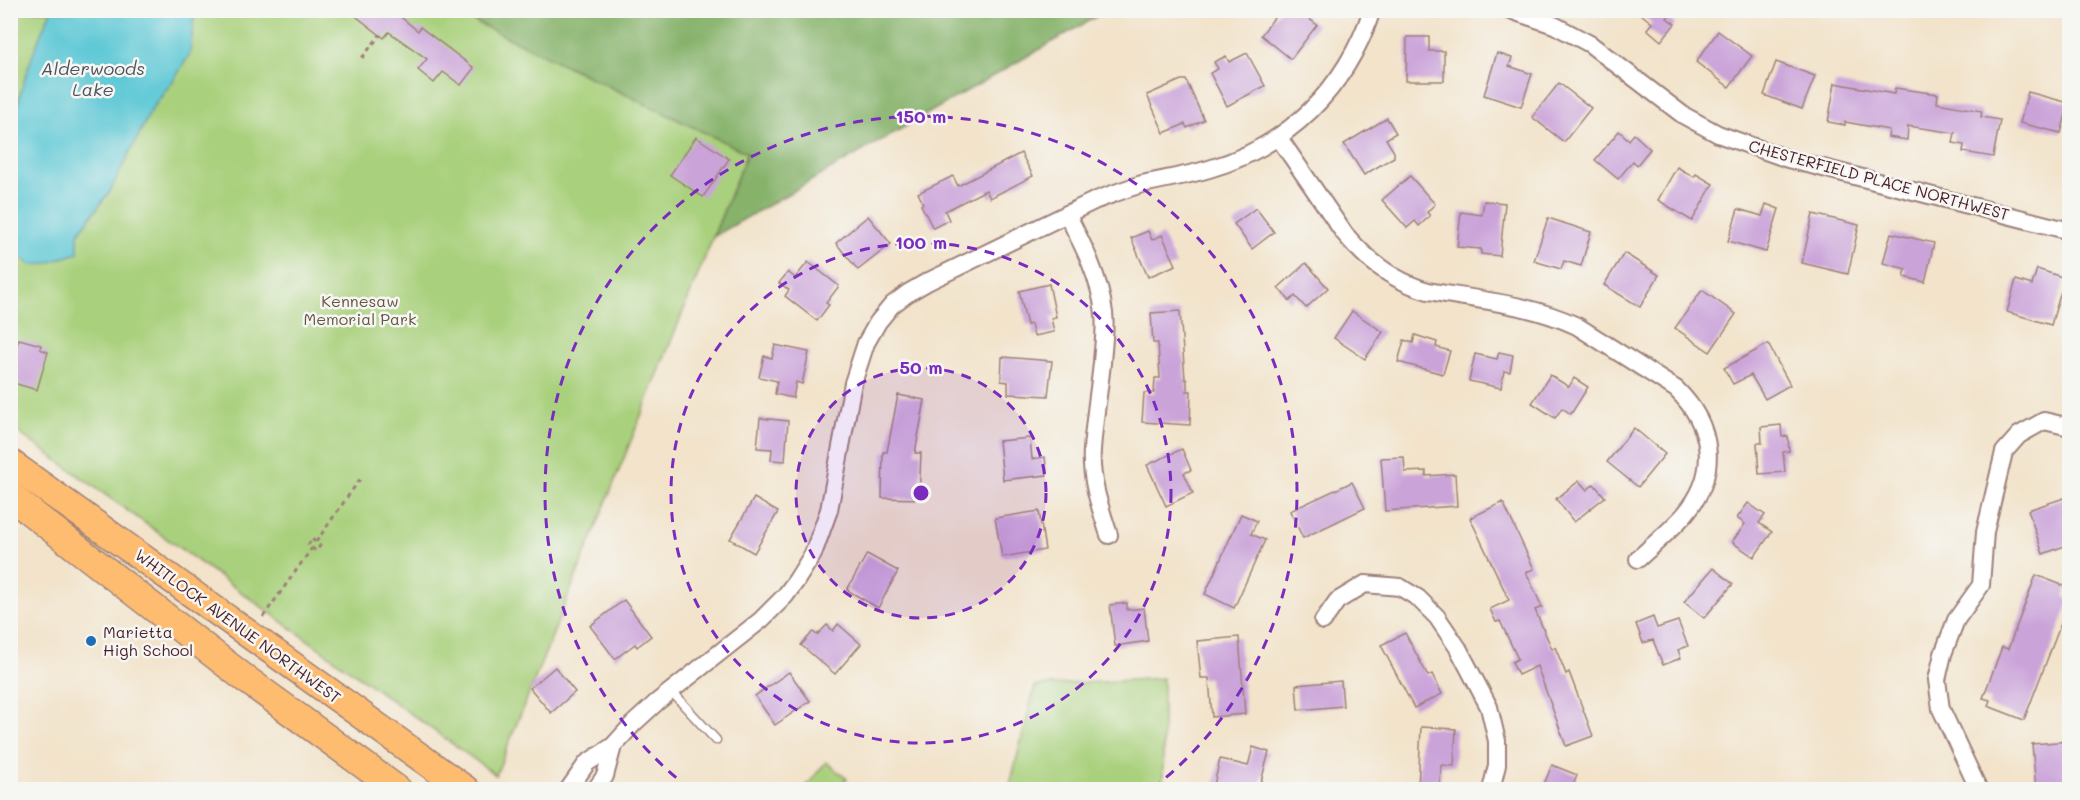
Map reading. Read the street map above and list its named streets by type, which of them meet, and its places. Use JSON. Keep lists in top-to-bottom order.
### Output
{
  "streets": {
    "highway": ["WHITLOCK AVENUE NORTHWEST"],
    "street": ["CHESTERFIELD PLACE NORTHWEST"]
  },
  "water": ["Alderwoods Lake"],
  "parks": ["Kennesaw Memorial Park"],
  "places": ["Marietta High School"],
  "rings": ["150 m", "100 m", "50 m"]
}
